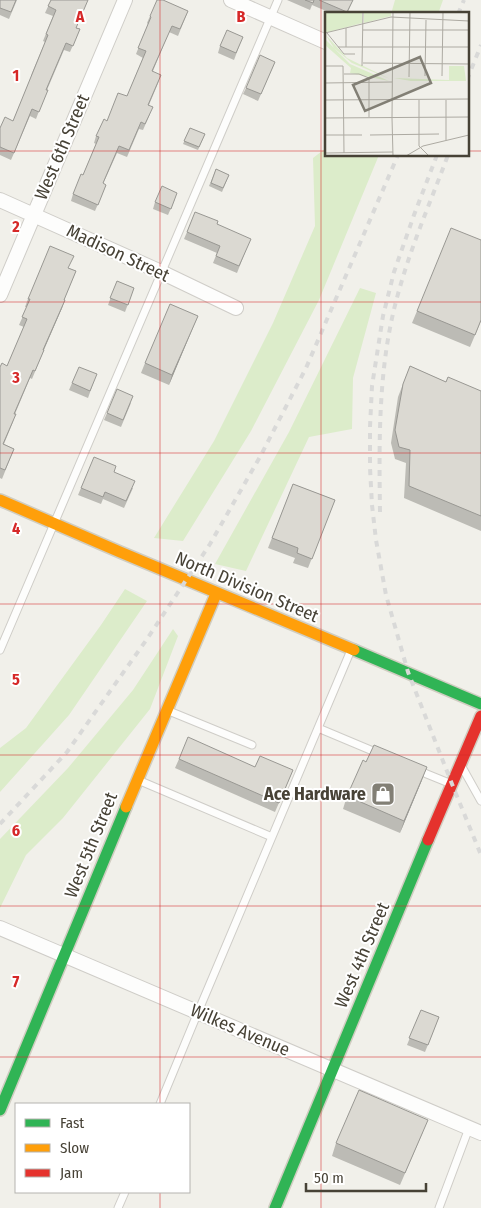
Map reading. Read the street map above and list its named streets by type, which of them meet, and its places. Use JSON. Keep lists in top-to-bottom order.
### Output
{
  "streets": {
    "main road": ["North Division Street", "West 5th Street", "West 4th Street"],
    "street": ["West 6th Street", "Madison Street", "Wilkes Avenue"]
  },
  "crossings": [
    ["West 6th Street", "Madison Street"],
    ["North Division Street", "West 5th Street"],
    ["West 5th Street", "Wilkes Avenue"],
    ["West 4th Street", "Wilkes Avenue"]
  ],
  "places": {
    "shop": ["Ace Hardware"]
  },
  "legend": ["Fast", "Slow", "Jam"],
  "scale_bar": "50 m",
  "grid": {
    "columns": ["A", "B"],
    "rows": [
      "1",
      "2",
      "3",
      "4",
      "5",
      "6",
      "7"
    ]
  }
}
